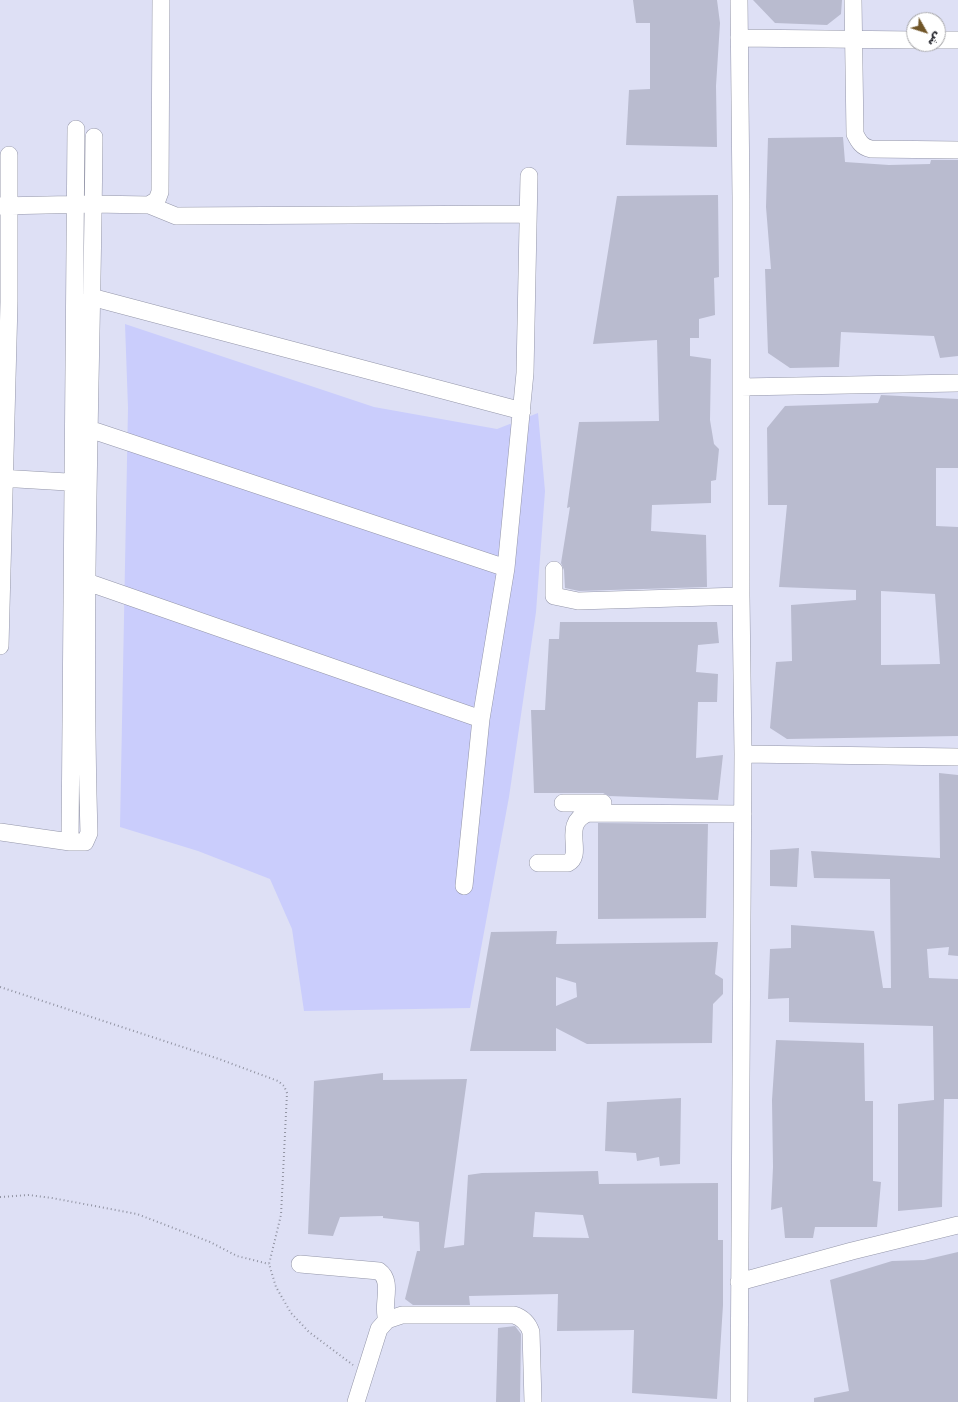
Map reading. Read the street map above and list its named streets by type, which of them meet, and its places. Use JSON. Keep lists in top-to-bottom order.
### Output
{
  "north": "bottom right"
}
